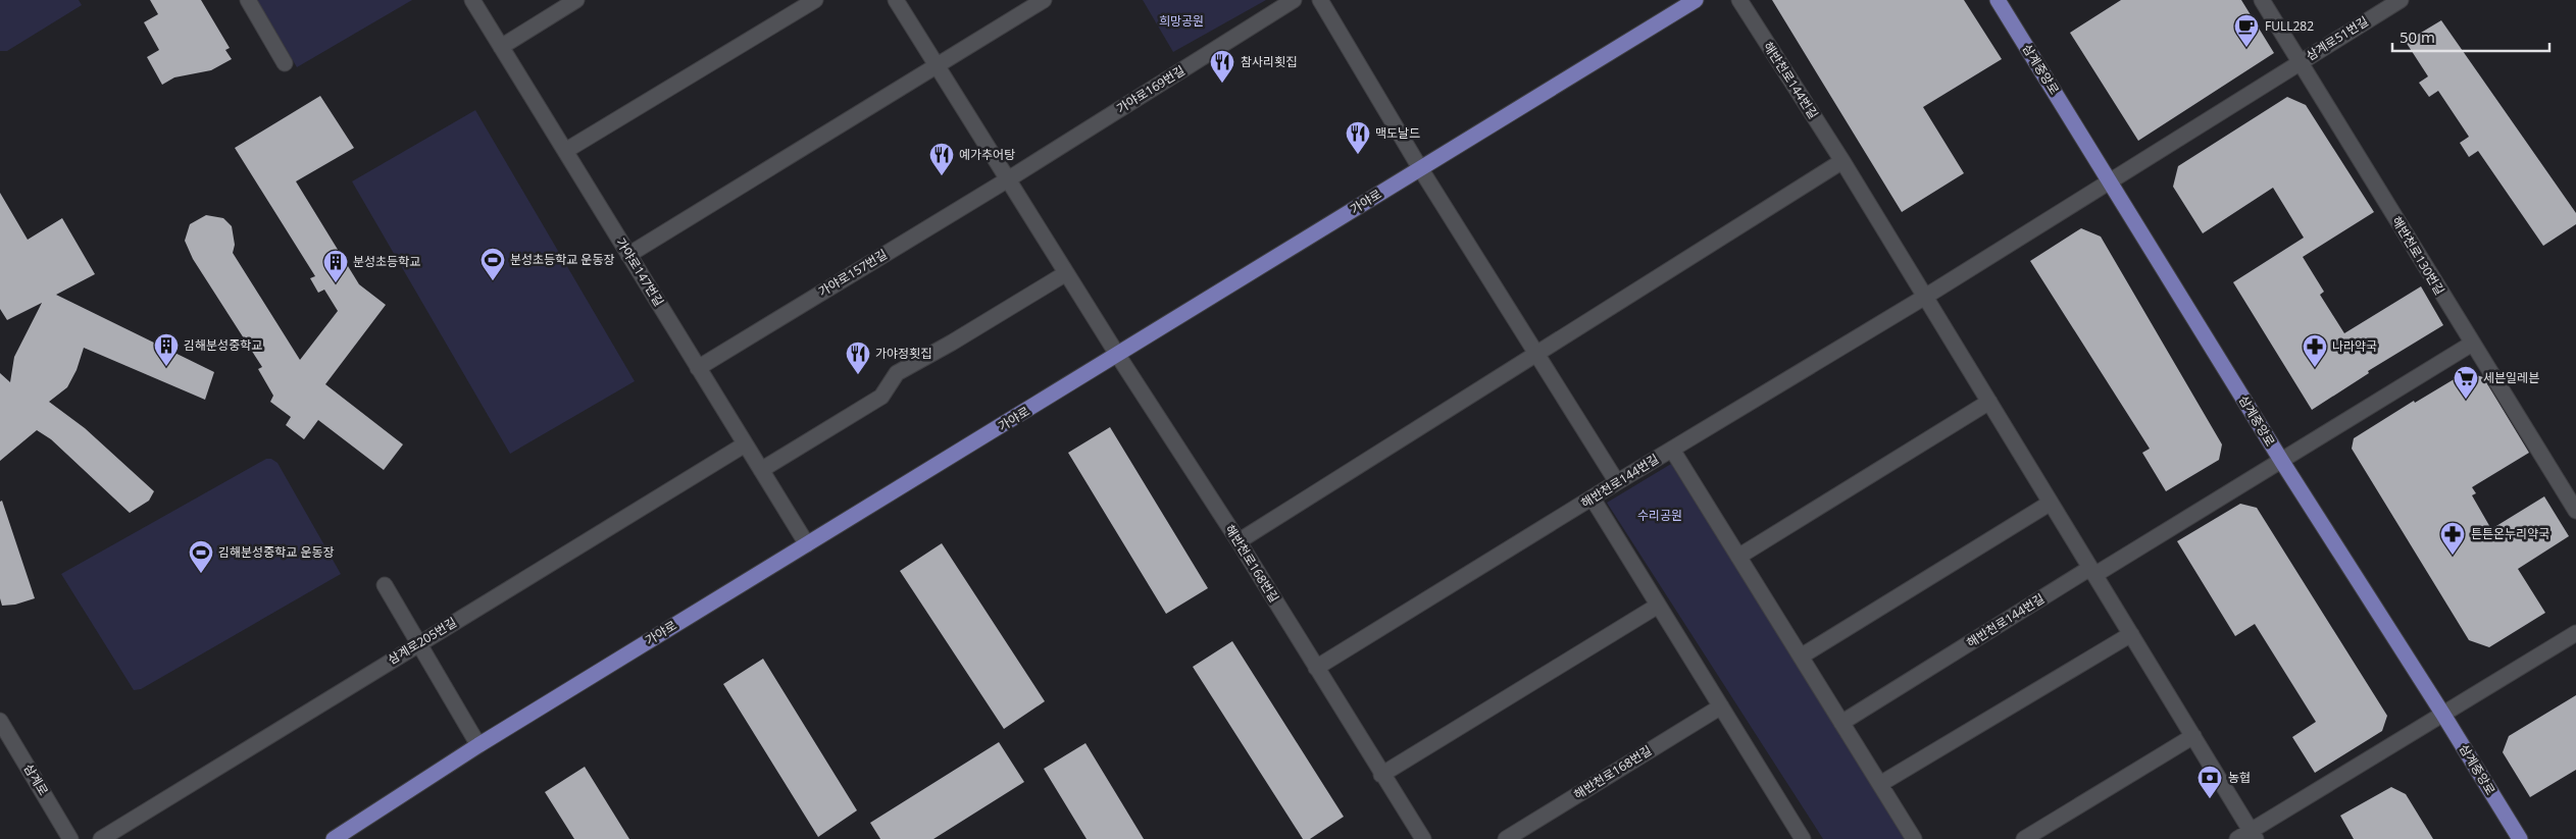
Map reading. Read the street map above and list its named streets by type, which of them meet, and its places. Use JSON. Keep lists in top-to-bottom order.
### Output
{
  "streets": {
    "main road": ["삼계중앙로", "가야로"],
    "street": [
      "삼계로51번길",
      "해반천로144번길",
      "가야로169번길",
      "해반천로130번길",
      "가야로147번길",
      "가야로157번길",
      "해반천로168번길",
      "삼계로205번길",
      "삼계로"
    ]
  },
  "crossings": [
    ["삼계로51번길", "삼계중앙로"],
    ["삼계로51번길", "해반천로144번길"],
    ["삼계로51번길", "해반천로130번길"],
    ["해반천로144번길", "해반천로168번길"],
    ["가야로169번길", "가야로157번길"],
    ["가야로", "가야로147번길"],
    ["가야로", "해반천로168번길"],
    ["가야로147번길", "가야로157번길"],
    ["가야로147번길", "삼계로205번길"]
  ],
  "parks": ["희망공원", "수리공원"],
  "places": {
    "cafe": ["FULL282"],
    "restaurant": [
      "참사리횟집",
      "맥도날드",
      "예가추어탕",
      "가야정횟집"
    ],
    "sports": ["분성초등학교 운동장", "김해분성중학교 운동장"],
    "building": ["분성초등학교", "김해분성중학교"],
    "pharmacy": ["나라약국", "튼튼온누리약국"],
    "supermarket": ["세븐일레븐"],
    "bank": ["농협"]
  },
  "scale_bar": "50 m"
}
